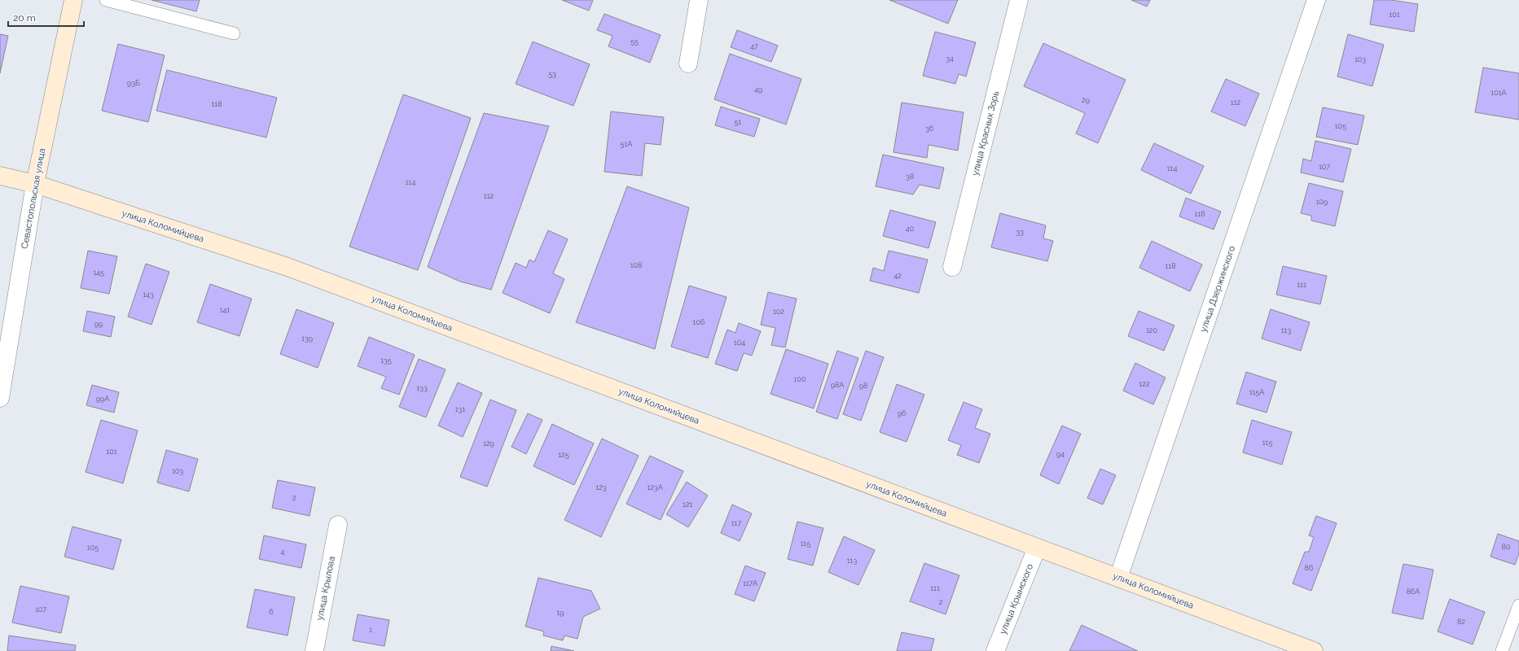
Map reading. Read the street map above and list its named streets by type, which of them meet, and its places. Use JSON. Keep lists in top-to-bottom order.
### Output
{
  "streets": {
    "main road": ["Севастопольская улица", "улица Коломийцева"],
    "street": [
      "улица Красных Зорь",
      "улица Дзержинского",
      "улица Крылова",
      "улица Крымского"
    ]
  },
  "crossings": [
    ["Севастопольская улица", "улица Коломийцева"],
    ["улица Коломийцева", "улица Дзержинского"],
    ["улица Коломийцева", "улица Крымского"]
  ],
  "house_numbers": [
    "101",
    "55",
    "47",
    "34",
    "103",
    "53",
    "93Б",
    "49",
    "101А",
    "29",
    "112",
    "118",
    "51",
    "105",
    "36",
    "51А",
    "107",
    "114",
    "38",
    "114",
    "112",
    "109",
    "116",
    "40",
    "33",
    "108",
    "118",
    "145",
    "42",
    "111",
    "143",
    "141",
    "102",
    "106",
    "99",
    "120",
    "113",
    "139",
    "104",
    "135",
    "100",
    "122",
    "98А",
    "98",
    "133",
    "115А",
    "99А",
    "131",
    "96",
    "115",
    "129",
    "101",
    "94",
    "125",
    "103",
    "123",
    "123А",
    "2",
    "121",
    "117",
    "115",
    "80",
    "105",
    "4",
    "113",
    "86",
    "117А",
    "111",
    "86А",
    "2",
    "107",
    "6",
    "19",
    "82",
    "1"
  ],
  "scale_bar": "20 m"
}
